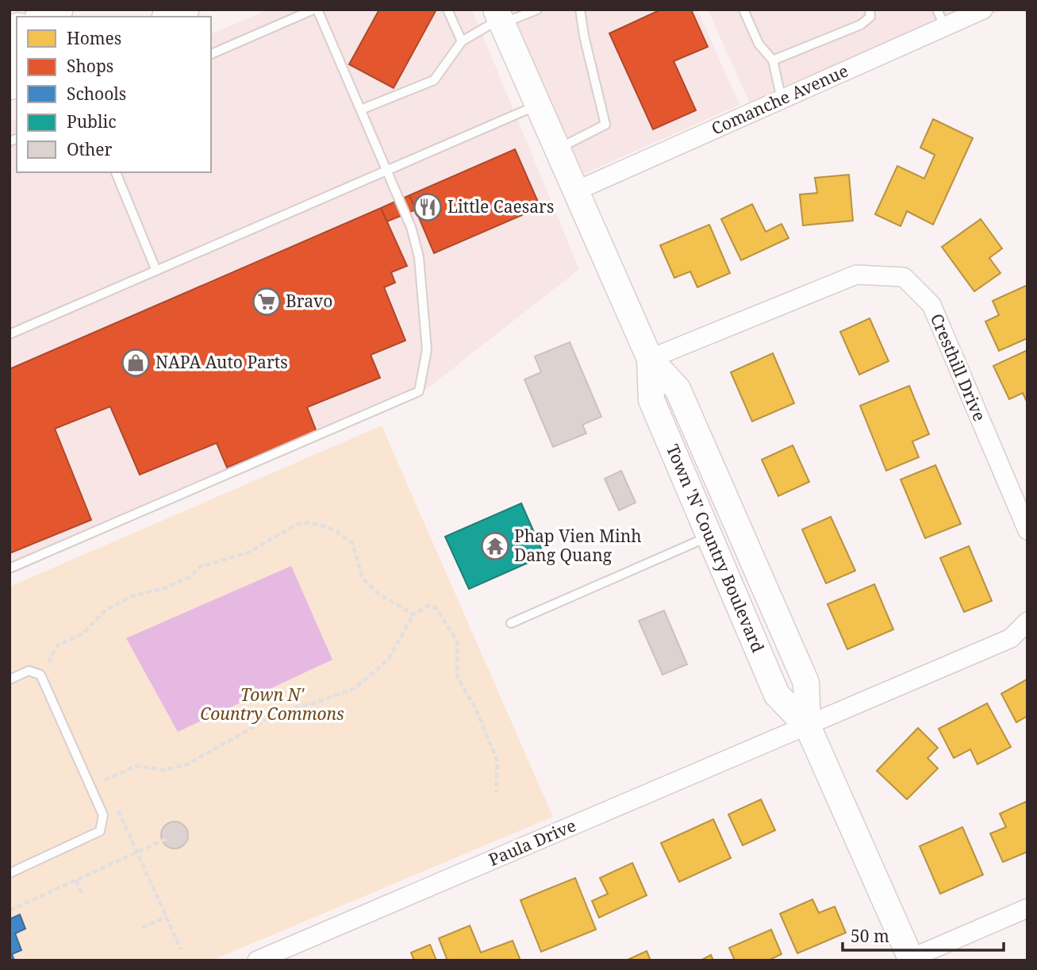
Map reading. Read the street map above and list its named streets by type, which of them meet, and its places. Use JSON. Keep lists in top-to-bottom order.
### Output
{
  "streets": {
    "street": [
      "Comanche Avenue",
      "Cresthill Drive",
      "Town 'N' Country Boulevard",
      "Paula Drive"
    ]
  },
  "crossings": [
    ["Comanche Avenue", "Town 'N' Country Boulevard"],
    ["Cresthill Drive", "Town 'N' Country Boulevard"],
    ["Town 'N' Country Boulevard", "Paula Drive"]
  ],
  "parks": ["Town N' Country Commons"],
  "places": {
    "restaurant": ["Little Caesars"],
    "supermarket": ["Bravo"],
    "shop": ["NAPA Auto Parts"],
    "temple": ["Phap Vien Minh Dang Quang"]
  },
  "legend": [
    "Homes",
    "Shops",
    "Schools",
    "Public",
    "Other"
  ],
  "scale_bar": "50 m"
}
